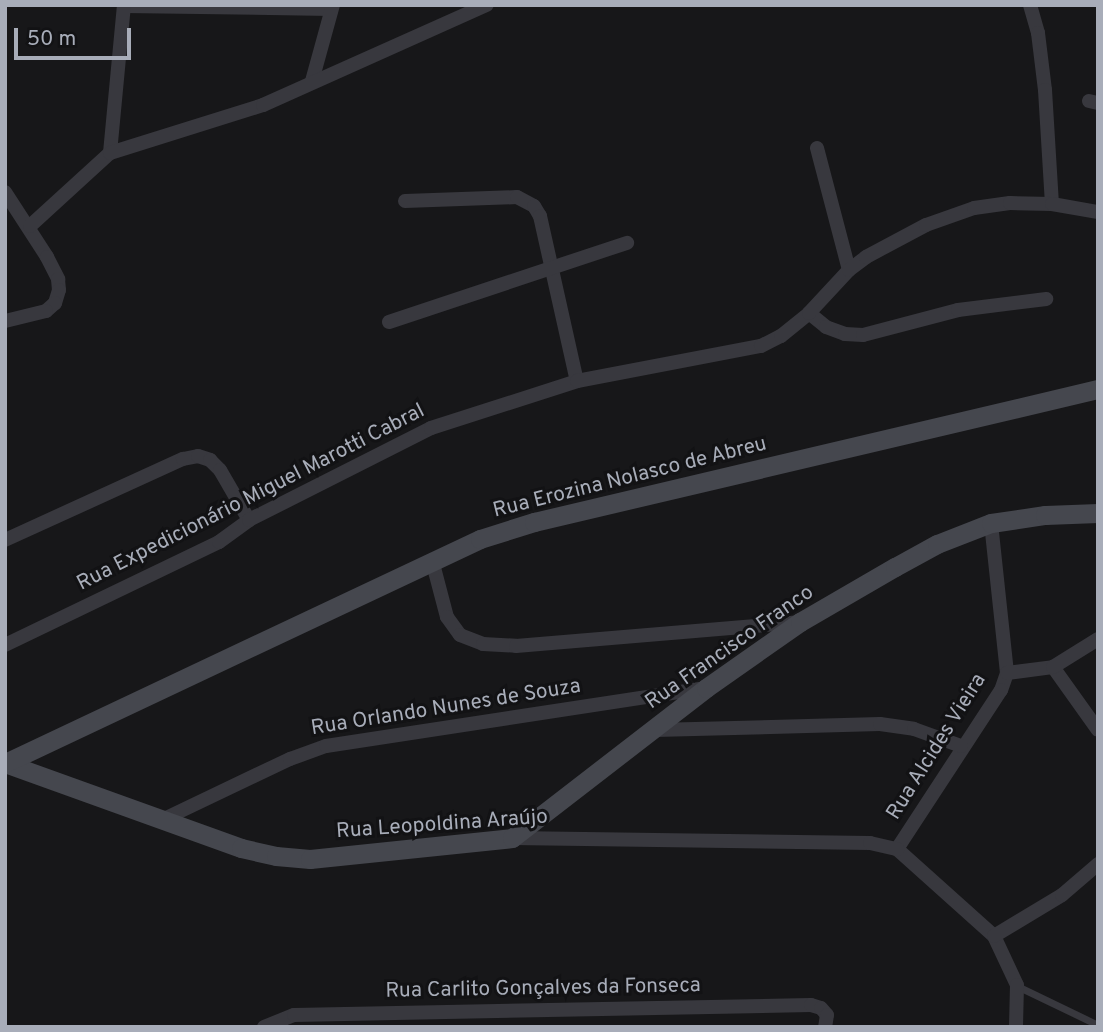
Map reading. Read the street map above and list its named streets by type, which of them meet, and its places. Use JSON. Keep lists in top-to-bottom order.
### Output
{
  "streets": {
    "street": [
      "Rua Erozina Nolasco de Abreu",
      "Rua Expedicionário Miguel Marotti Cabral",
      "Rua Francisco Franco",
      "Rua Orlando Nunes de Souza",
      "Rua Alcides Vieira",
      "Rua Leopoldina Araújo",
      "Rua Carlito Gonçalves da Fonseca"
    ]
  },
  "crossings": [
    ["Rua Erozina Nolasco de Abreu", "Rua Leopoldina Araújo"],
    ["Rua Francisco Franco", "Rua Orlando Nunes de Souza"],
    ["Rua Francisco Franco", "Rua Alcides Vieira"],
    ["Rua Francisco Franco", "Rua Leopoldina Araújo"],
    ["Rua Orlando Nunes de Souza", "Rua Leopoldina Araújo"],
    ["Rua Alcides Vieira", "Rua Leopoldina Araújo"]
  ],
  "scale_bar": "50 m"
}
